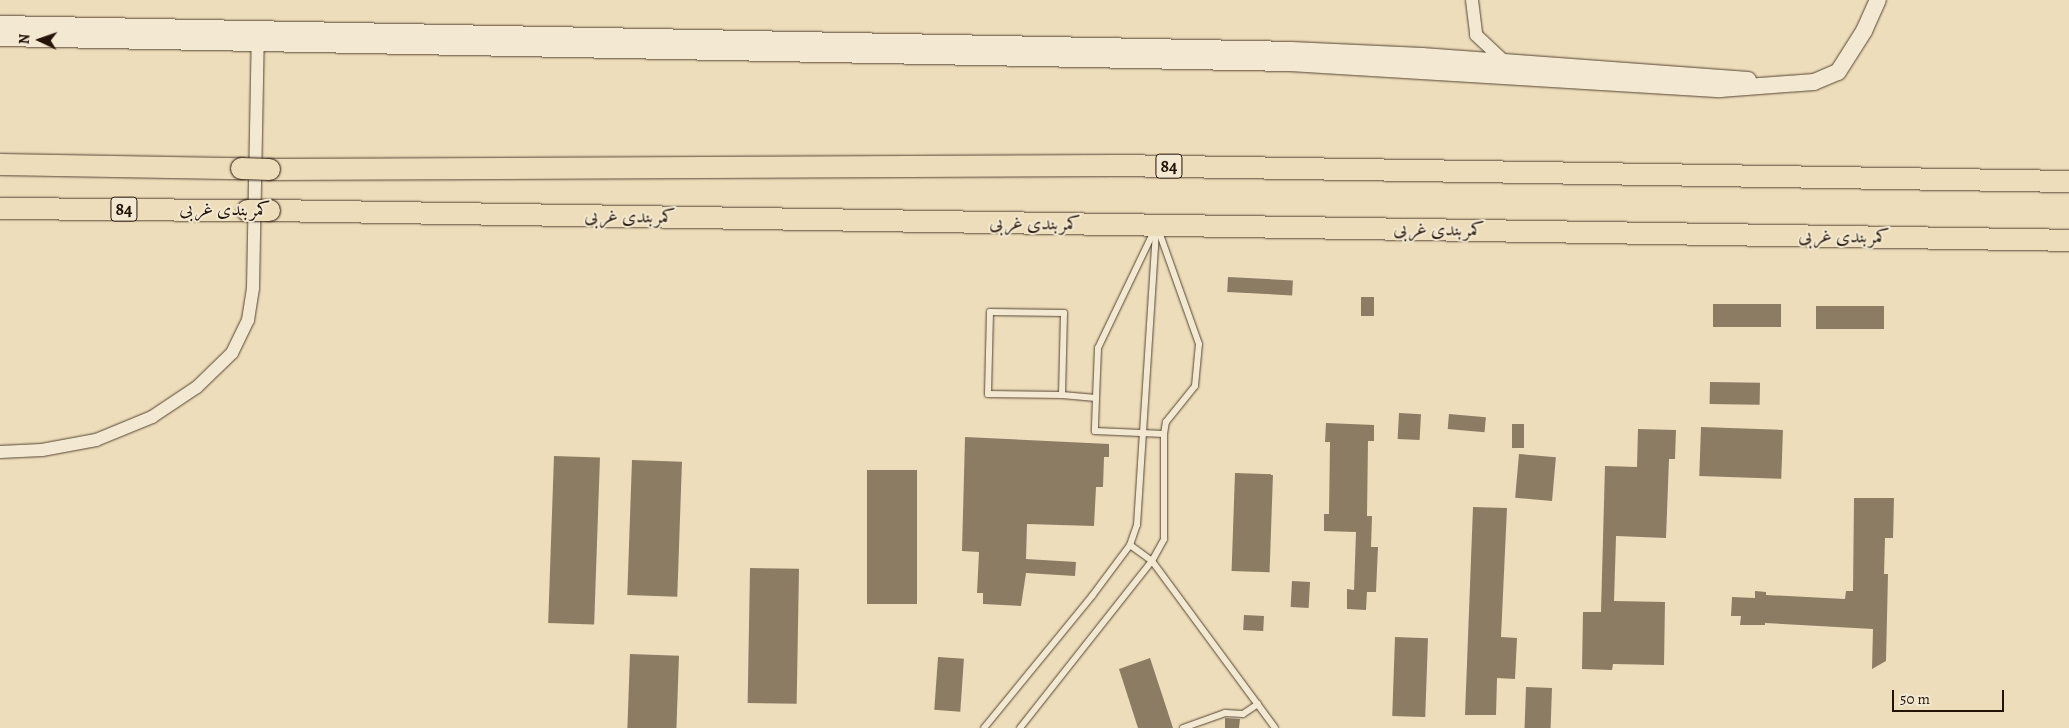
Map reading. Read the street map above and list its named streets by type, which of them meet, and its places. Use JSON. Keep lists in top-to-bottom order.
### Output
{
  "streets": {
    "highway": ["84", "کمربندی غربی"]
  },
  "scale_bar": "50 m",
  "north": "left"
}
